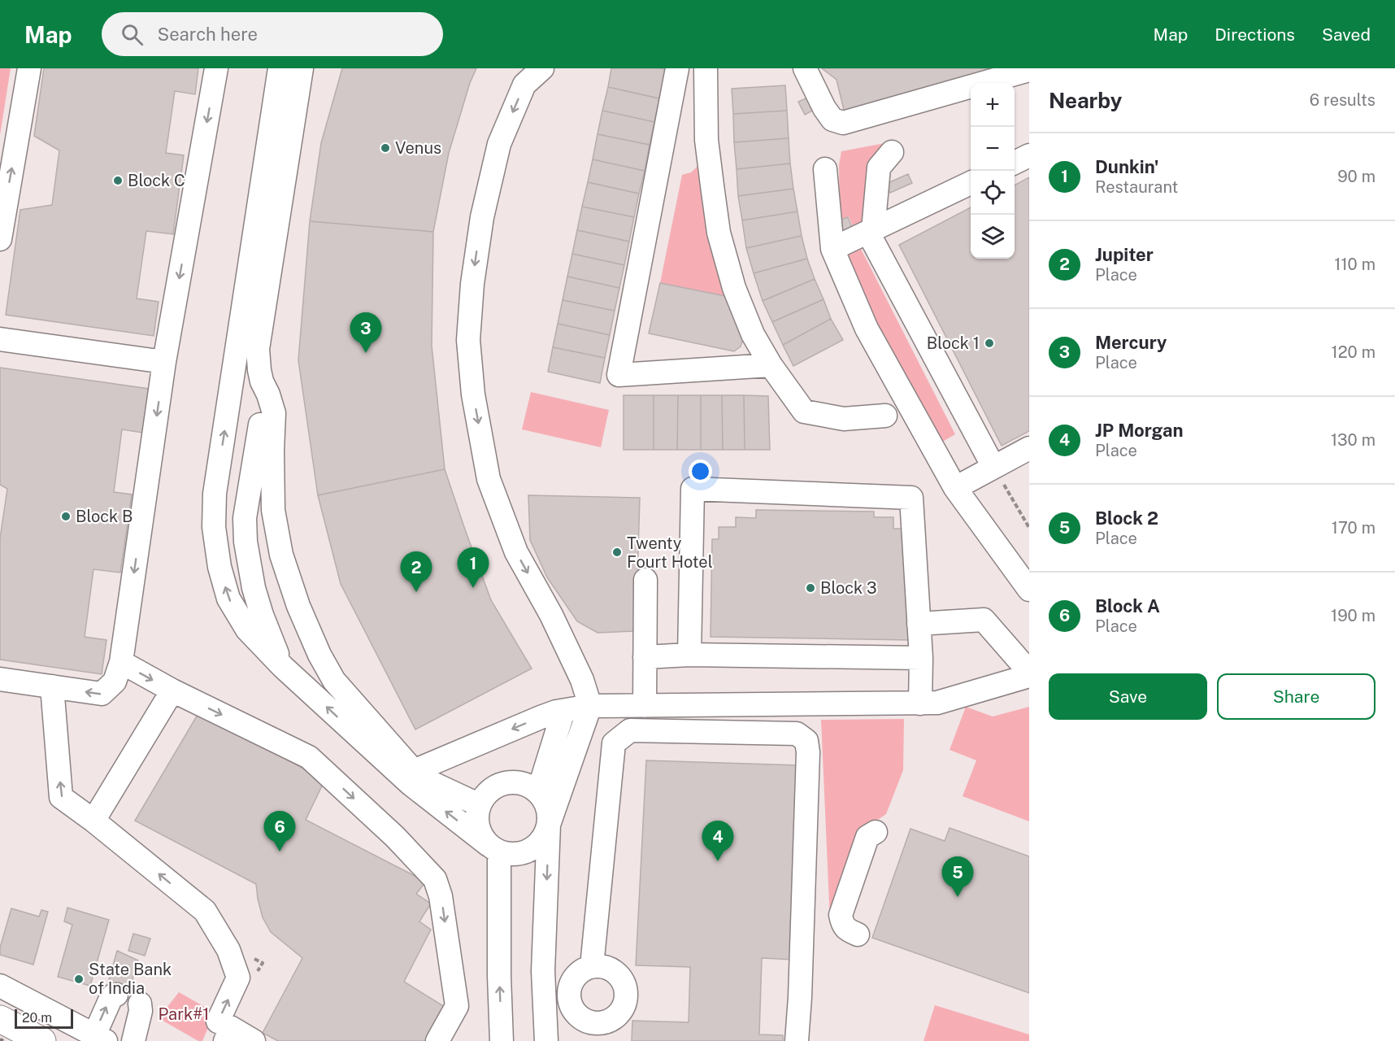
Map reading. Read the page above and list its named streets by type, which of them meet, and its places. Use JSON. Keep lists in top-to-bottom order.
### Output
{
  "parks": ["Park#1"],
  "places": [
    "Venus",
    "Block C",
    "Block 1",
    "Block B",
    "Twenty Fourt Hotel",
    "Block 3",
    "State Bank of India"
  ],
  "scale_bar": "20 m",
  "page": {
    "header": "Map",
    "search": "Search here",
    "nav": ["Map", "Directions", "Saved"],
    "heading": ["Nearby", "6 results"],
    "map_buttons": ["+", "−"],
    "list": [
      {
        "mark": "1",
        "name": "Dunkin'",
        "note": "Restaurant",
        "value": "90 m"
      },
      {
        "mark": "2",
        "name": "Jupiter",
        "note": "Place",
        "value": "110 m"
      },
      {
        "mark": "3",
        "name": "Mercury",
        "note": "Place",
        "value": "120 m"
      },
      {
        "mark": "4",
        "name": "JP Morgan",
        "note": "Place",
        "value": "130 m"
      },
      {
        "mark": "5",
        "name": "Block 2",
        "note": "Place",
        "value": "170 m"
      },
      {
        "mark": "6",
        "name": "Block A",
        "note": "Place",
        "value": "190 m"
      }
    ],
    "pins": [
      "3",
      "1",
      "2",
      "6",
      "4",
      "5"
    ],
    "buttons": ["Save", "Share"],
    "scale": "20 m"
  }
}
